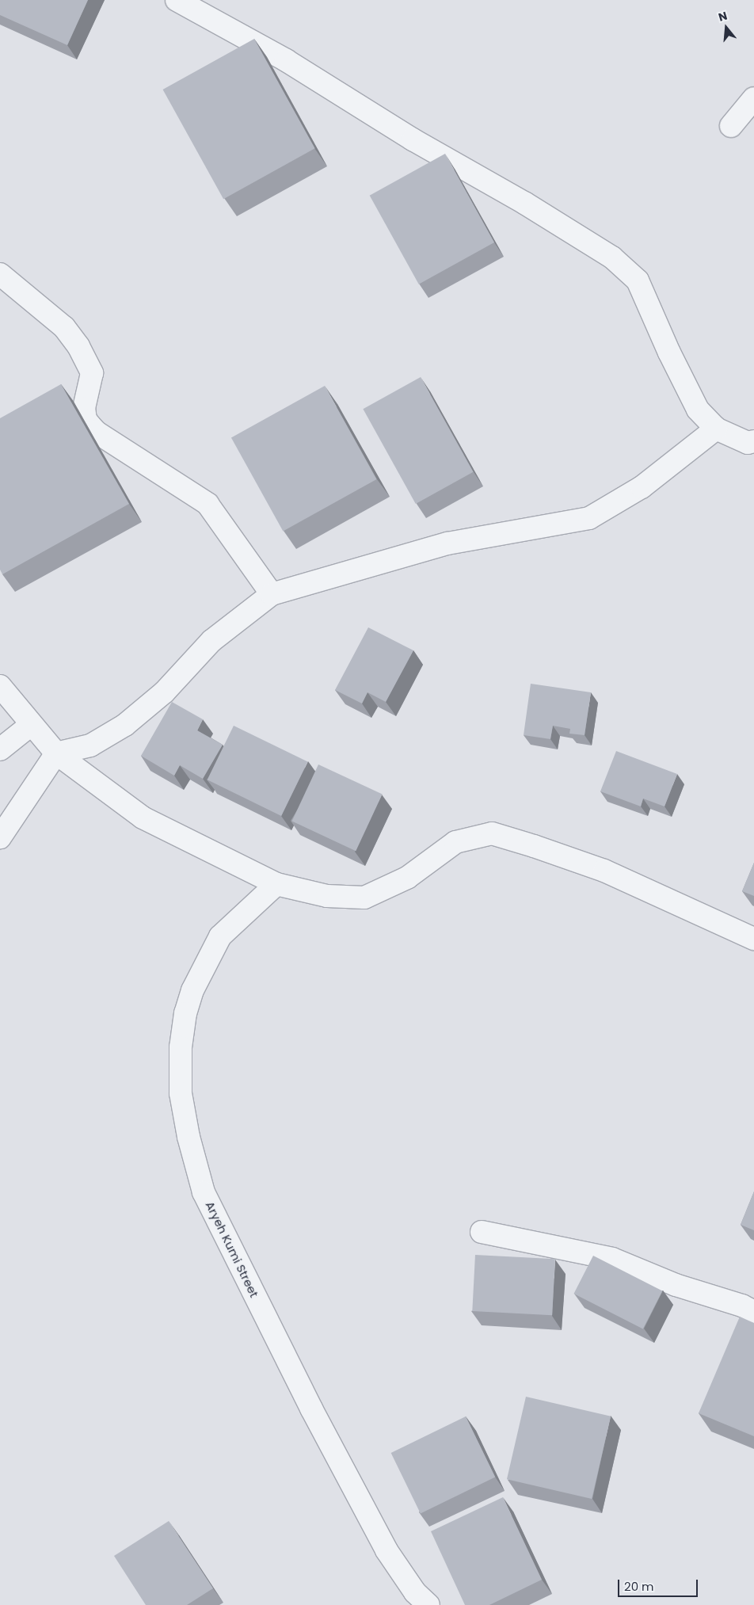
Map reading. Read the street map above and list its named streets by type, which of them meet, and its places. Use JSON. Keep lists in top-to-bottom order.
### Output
{
  "streets": {
    "street": ["Aryeh Kumi Street"]
  },
  "scale_bar": "20 m",
  "north": "top"
}
